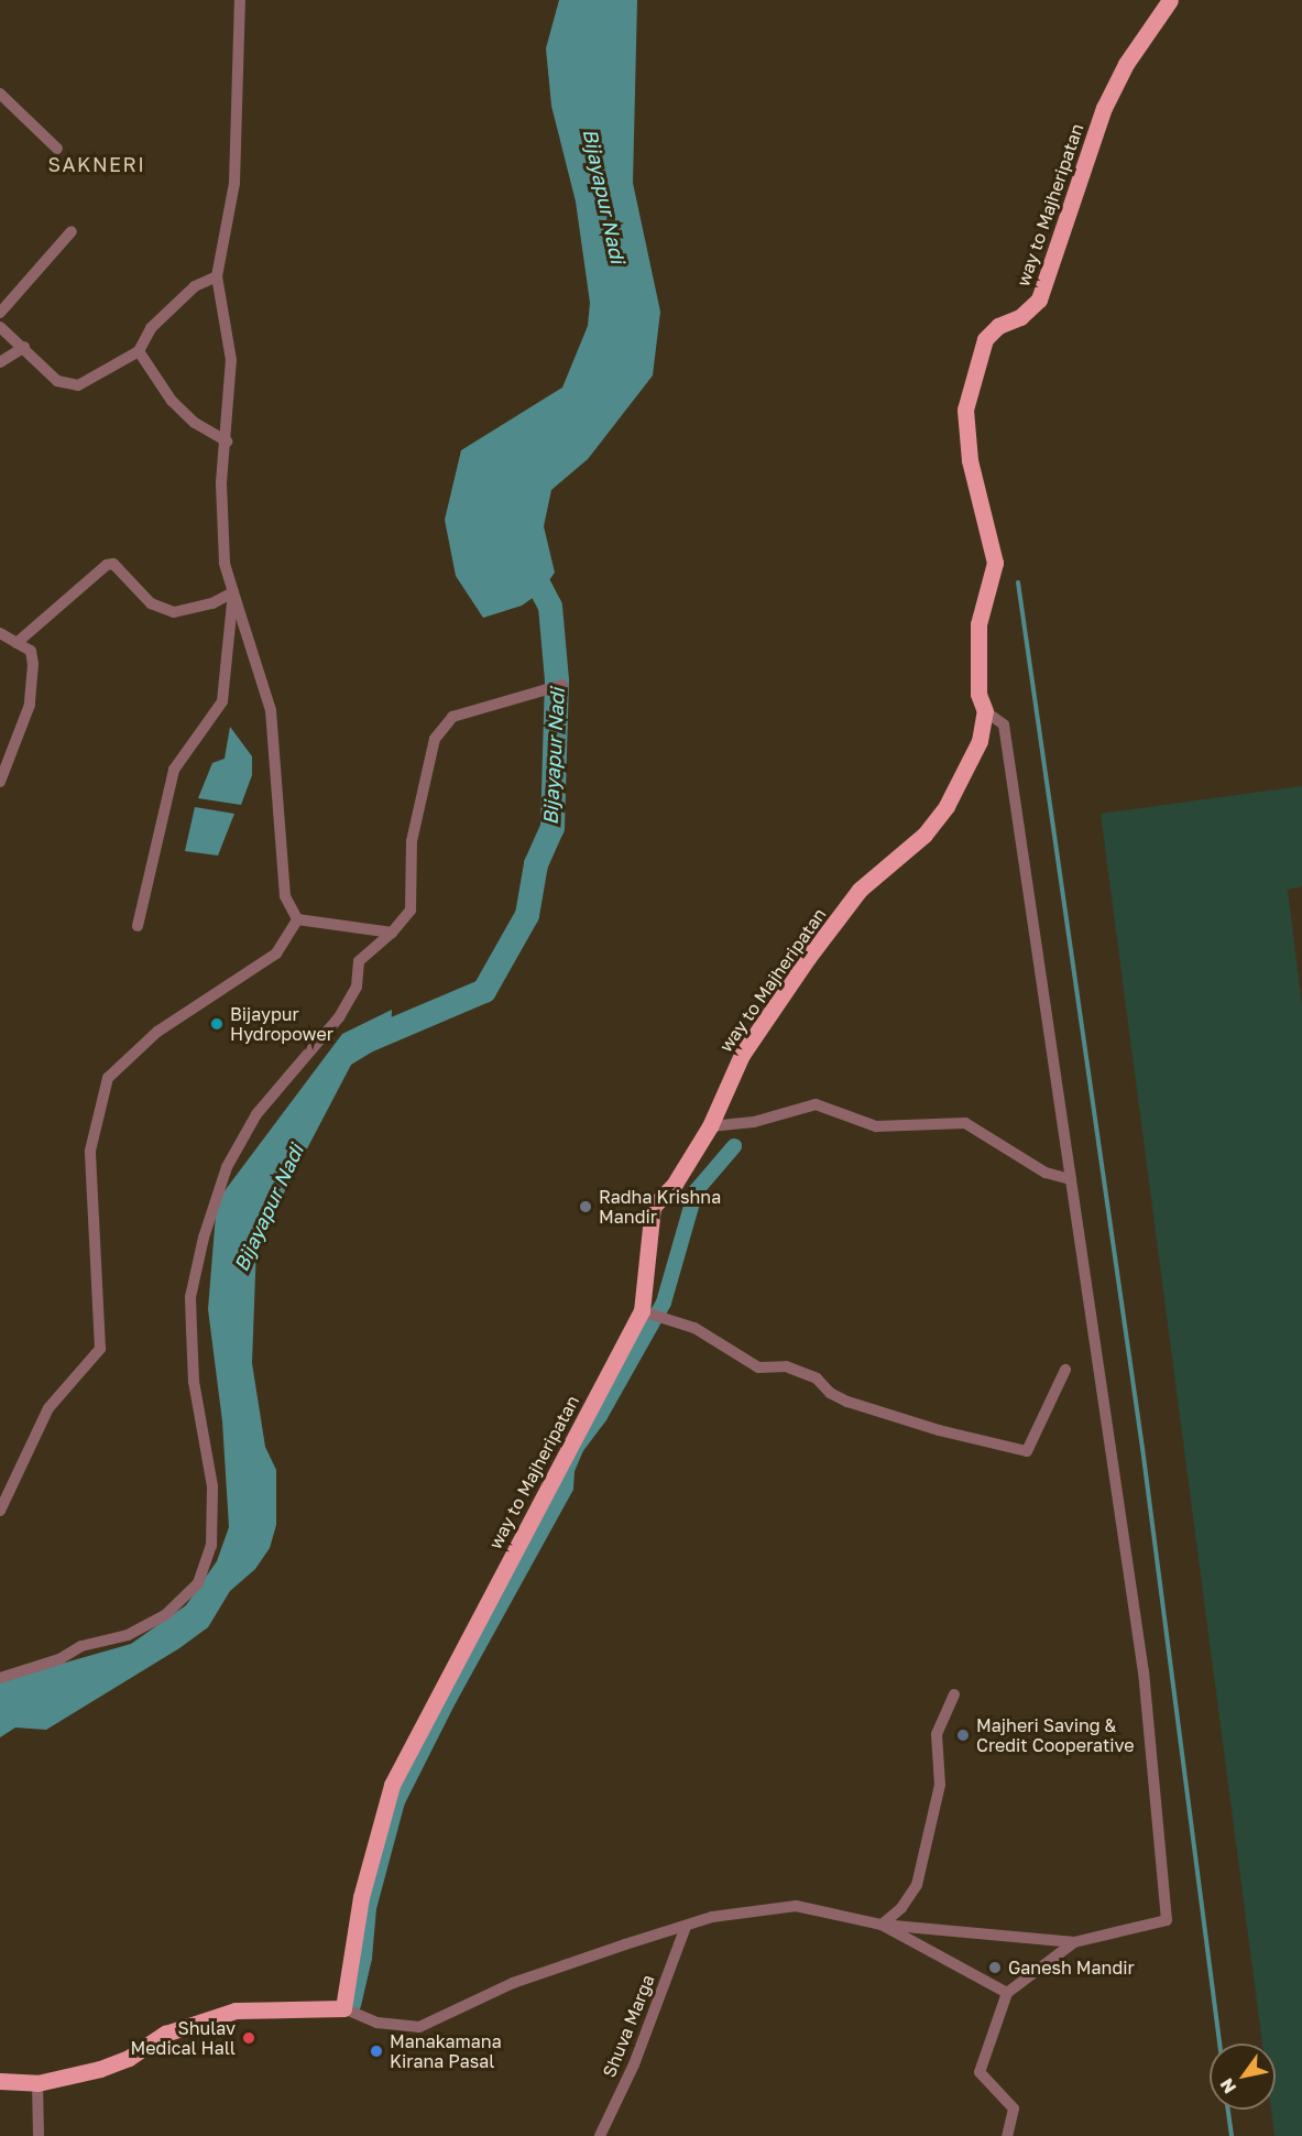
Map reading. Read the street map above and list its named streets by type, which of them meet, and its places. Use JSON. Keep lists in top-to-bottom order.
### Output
{
  "streets": {
    "main road": ["way to Majheripatan"],
    "street": ["Shuva Marga"]
  },
  "districts": ["SAKNERI"],
  "water": ["Bijayapur Nadi"],
  "places": [
    "Bijaypur Hydropower",
    "Radha Krishna Mandir",
    "Majheri Saving & Credit Cooperative",
    "Ganesh Mandir",
    "Shulav Medical Hall",
    "Manakamana Kirana Pasal"
  ],
  "north": "bottom left"
}
